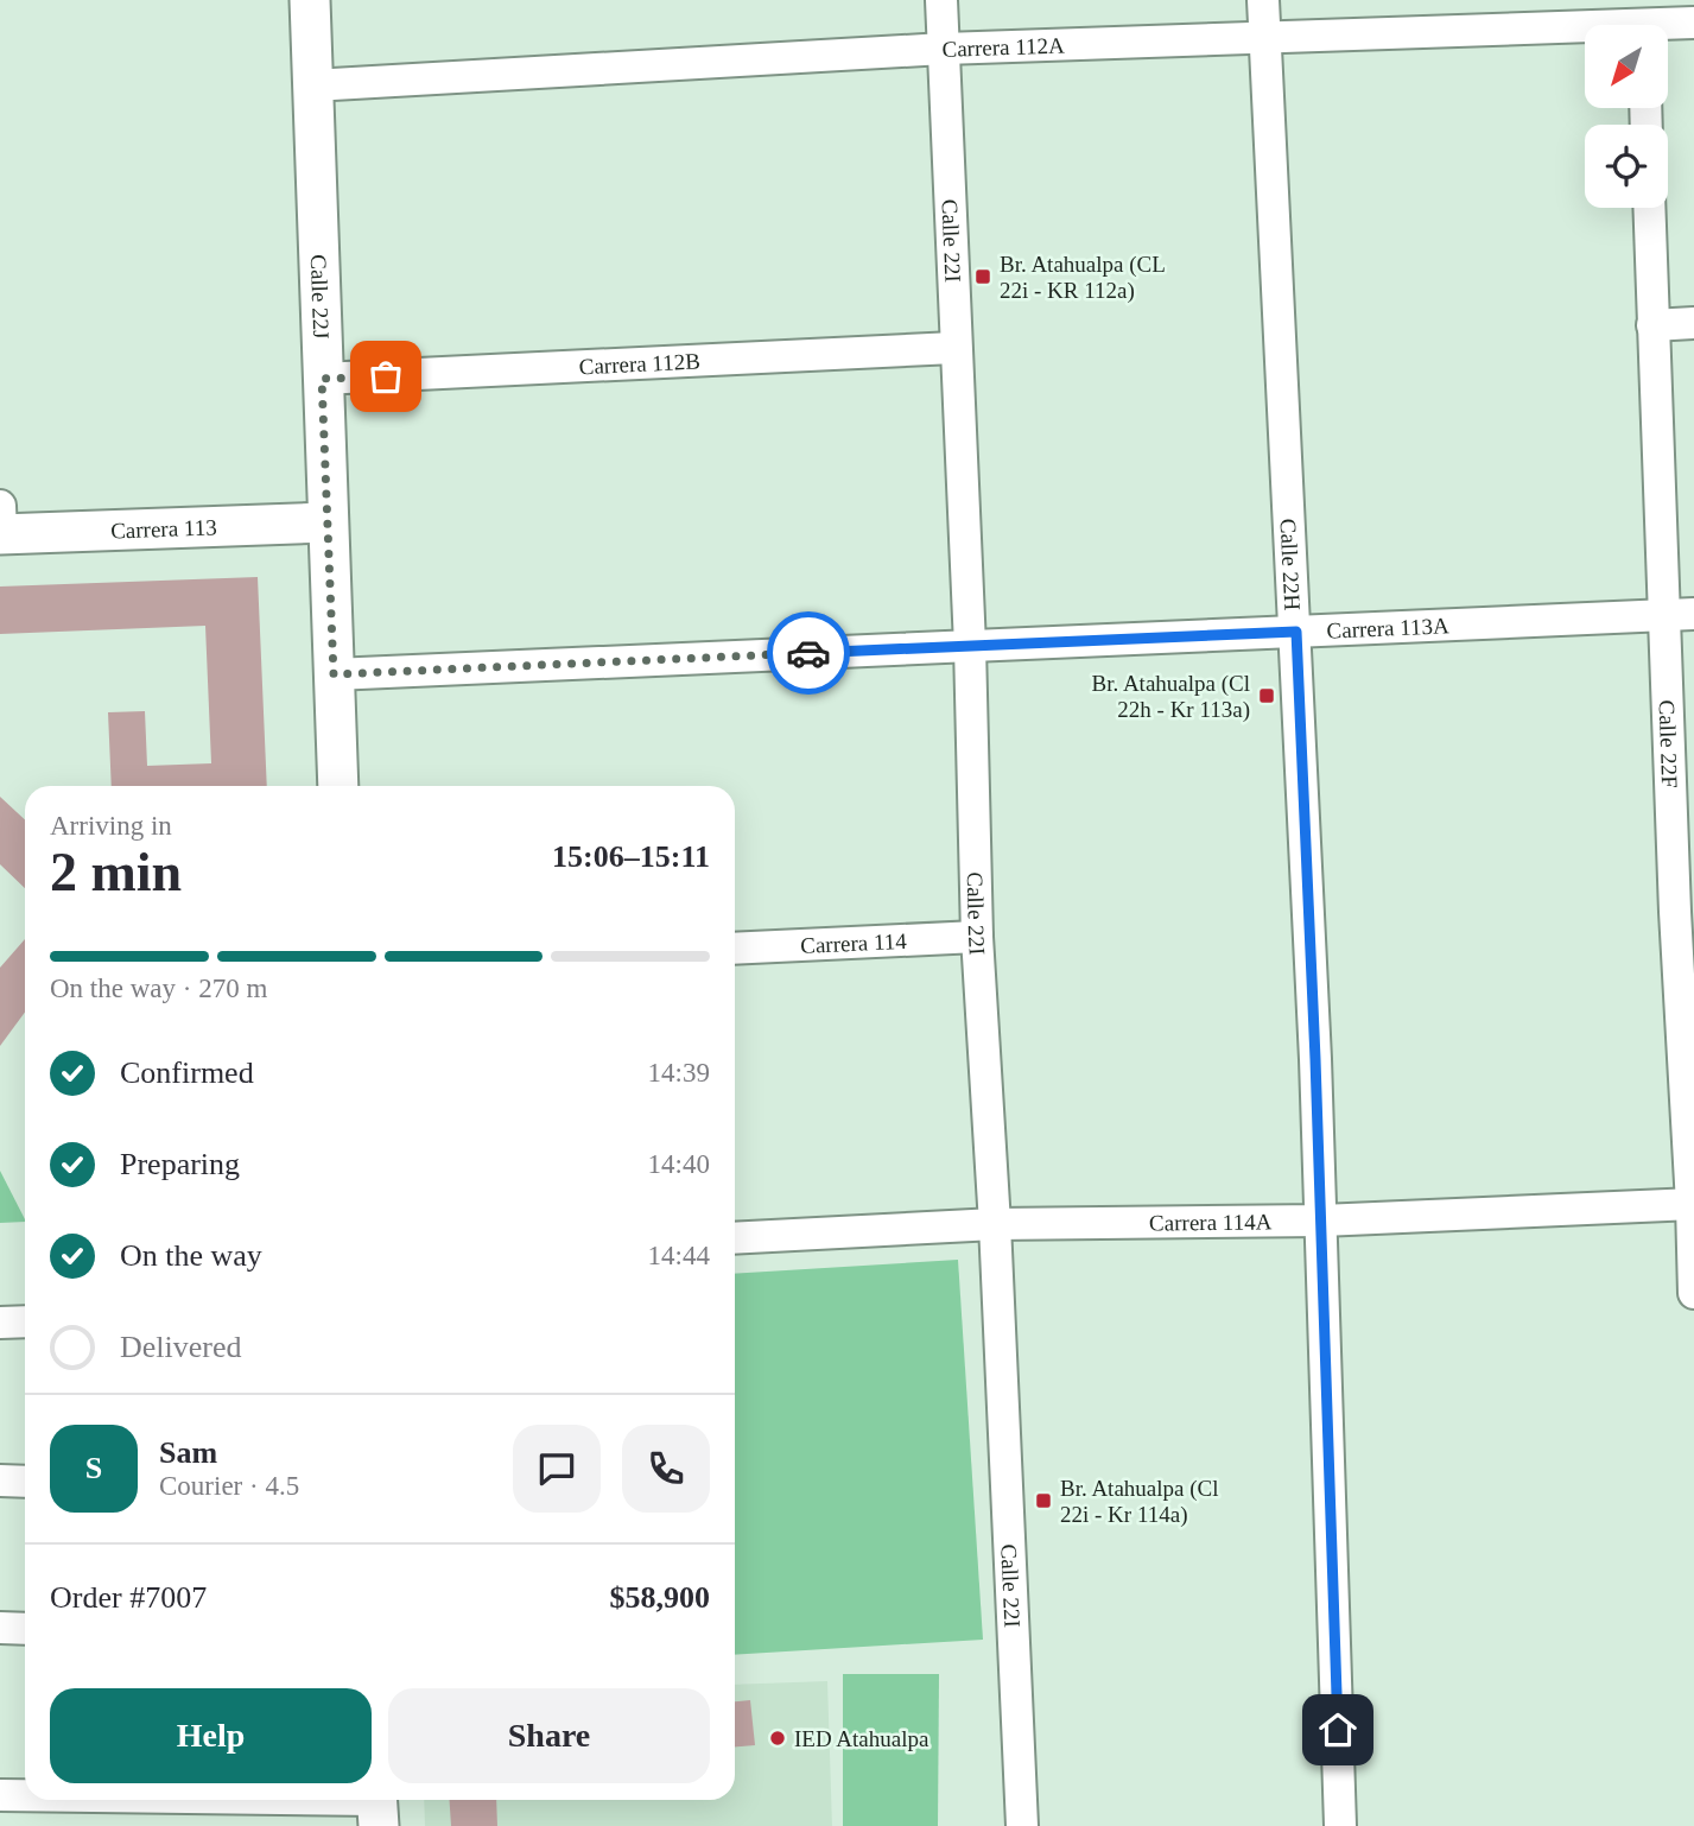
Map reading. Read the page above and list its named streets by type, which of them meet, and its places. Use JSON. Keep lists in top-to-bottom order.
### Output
{
  "streets": {
    "street": [
      "Carrera 112A",
      "Calle 22I",
      "Calle 22J",
      "Carrera 112B",
      "Carrera 113",
      "Calle 22H",
      "Carrera 113A",
      "Calle 22F",
      "Carrera 114",
      "Carrera 114A"
    ]
  },
  "crossings": [
    ["Carrera 112A", "Calle 22I"],
    ["Carrera 112A", "Calle 22J"],
    ["Carrera 112A", "Calle 22H"],
    ["Calle 22I", "Carrera 112B"],
    ["Calle 22I", "Carrera 113A"],
    ["Calle 22I", "Carrera 114"],
    ["Calle 22I", "Carrera 114A"],
    ["Calle 22J", "Carrera 112B"],
    ["Calle 22J", "Carrera 113"],
    ["Calle 22J", "Carrera 113A"],
    ["Calle 22H", "Carrera 113A"],
    ["Calle 22H", "Carrera 114A"],
    ["Carrera 113A", "Calle 22F"],
    ["Calle 22F", "Carrera 114A"]
  ],
  "places": {
    "transit": ["Br. Atahualpa (CL 22i - KR 112a)", "Br. Atahualpa (Cl 22h - Kr 113a)", "Br. Atahualpa (Cl 22i - Kr 114a)"],
    "other": ["IED Atahualpa"]
  },
  "north": "bottom left",
  "page": {
    "heading": ["2 min", "Arriving in", "15:06–15:11"],
    "panel": [
      "Sam",
      "Courier · 4.5",
      "Order #7007",
      "$58,900"
    ],
    "bar": "On the way · 270 m",
    "list": [
      ["Confirmed", "14:39"],
      ["Preparing", "14:40"],
      ["On the way", "14:44"],
      "Delivered"
    ],
    "round": "S",
    "buttons": ["Help", "Share"]
  }
}
